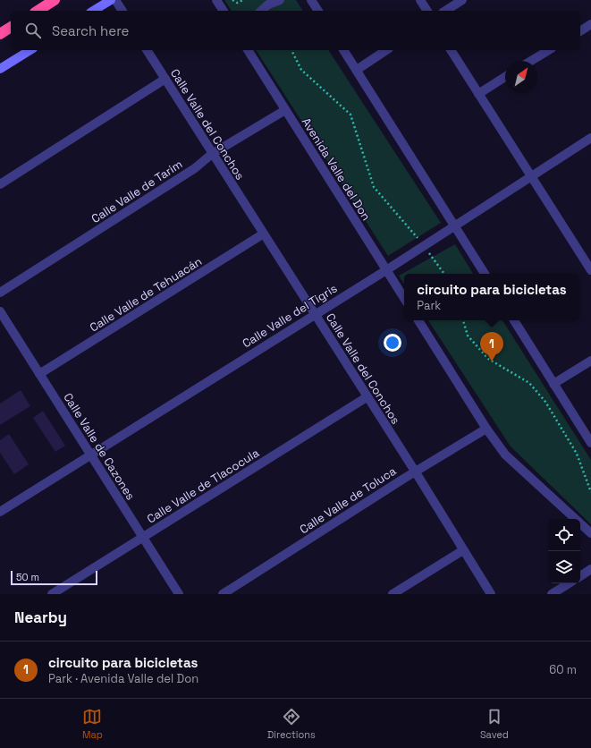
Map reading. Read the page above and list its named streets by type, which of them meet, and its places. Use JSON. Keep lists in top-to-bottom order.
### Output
{
  "streets": {
    "street": [
      "Calle Valle del Conchos",
      "Avenida Valle del Don",
      "Calle Valle de Tarim",
      "Calle Valle de Tehuacán",
      "Calle Valle del Tigris",
      "Calle Valle de Cazones",
      "Calle Valle de Tlacocula",
      "Calle Valle de Toluca"
    ]
  },
  "crossings": [
    ["Calle Valle del Conchos", "Calle Valle de Tarim"],
    ["Calle Valle del Conchos", "Calle Valle de Tehuacán"],
    ["Calle Valle del Conchos", "Calle Valle del Tigris"],
    ["Calle Valle del Conchos", "Calle Valle de Tlacocula"],
    ["Calle Valle del Conchos", "Calle Valle de Toluca"],
    ["Avenida Valle del Don", "Calle Valle de Tarim"],
    ["Avenida Valle del Don", "Calle Valle del Tigris"],
    ["Calle Valle de Tehuacán", "Calle Valle de Cazones"],
    ["Calle Valle del Tigris", "Calle Valle de Cazones"],
    ["Calle Valle de Cazones", "Calle Valle de Tlacocula"]
  ],
  "scale_bar": "50 m",
  "north": "top right",
  "page": {
    "search": "Search here",
    "popup": ["circuito para bicicletas", "Park"],
    "pins": "1",
    "scale": "50 m",
    "heading": "Nearby",
    "list": [
      {
        "mark": "1",
        "name": "circuito para bicicletas",
        "note": "Park · Avenida Valle del Don",
        "value": "60 m"
      }
    ],
    "nav": ["Map", "Directions", "Saved"]
  }
}
